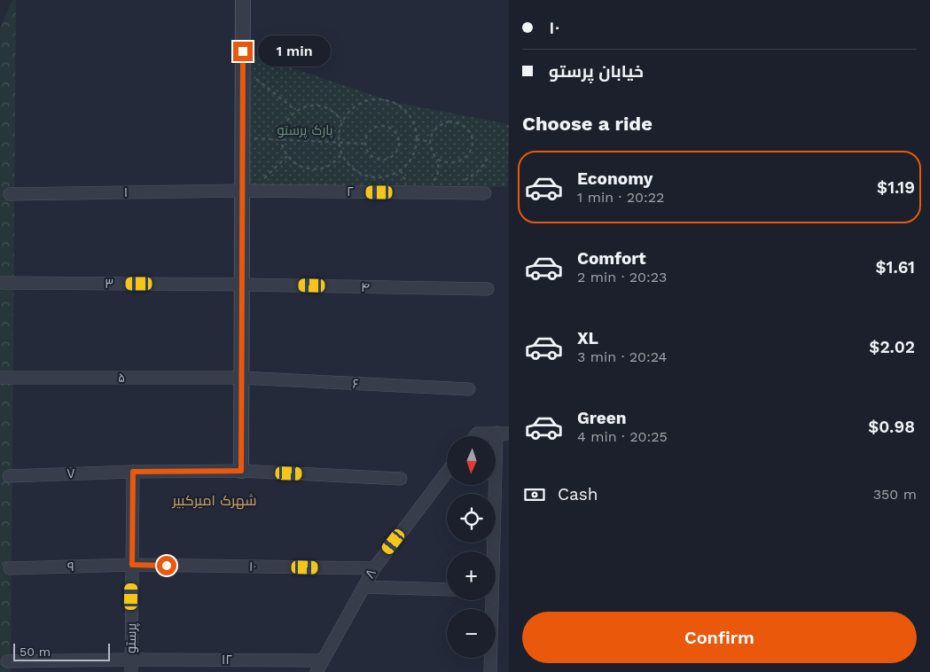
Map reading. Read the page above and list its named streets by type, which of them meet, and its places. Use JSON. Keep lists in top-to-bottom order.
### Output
{
  "streets": {
    "street": [
      "۲",
      "۱",
      "۳",
      "۴",
      "۵",
      "۶",
      "۷",
      "۹",
      "۱۰",
      "۸",
      "پرستو",
      "۱۲"
    ]
  },
  "crossings": [
    ["۲", "۱"],
    ["۳", "۴"],
    ["۵", "۶"],
    ["۷", "پرستو"],
    ["۹", "۱۰"],
    ["۹", "پرستو"],
    ["۱۰", "۸"],
    ["۱۰", "پرستو"],
    ["۸", "۱۲"],
    ["پرستو", "۱۲"]
  ],
  "districts": ["شهرک امیرکبیر"],
  "parks": ["پارک پرستو"],
  "scale_bar": "50 m",
  "north": "bottom",
  "page": {
    "banner": ["۱۰", "خیابان پرستو"],
    "bubble": "1 min",
    "heading": "Choose a ride",
    "list": [
      {
        "name": "Economy",
        "note": "1 min · 20:22",
        "value": "$1.19"
      },
      {
        "name": "Comfort",
        "note": "2 min · 20:23",
        "value": "$1.61"
      },
      {
        "name": "XL",
        "note": "3 min · 20:24",
        "value": "$2.02"
      },
      {
        "name": "Green",
        "note": "4 min · 20:25",
        "value": "$0.98"
      }
    ],
    "map_buttons": ["+", "−"],
    "pay": ["Cash", "350 m"],
    "buttons": "Confirm",
    "scale": "50 m"
  }
}
